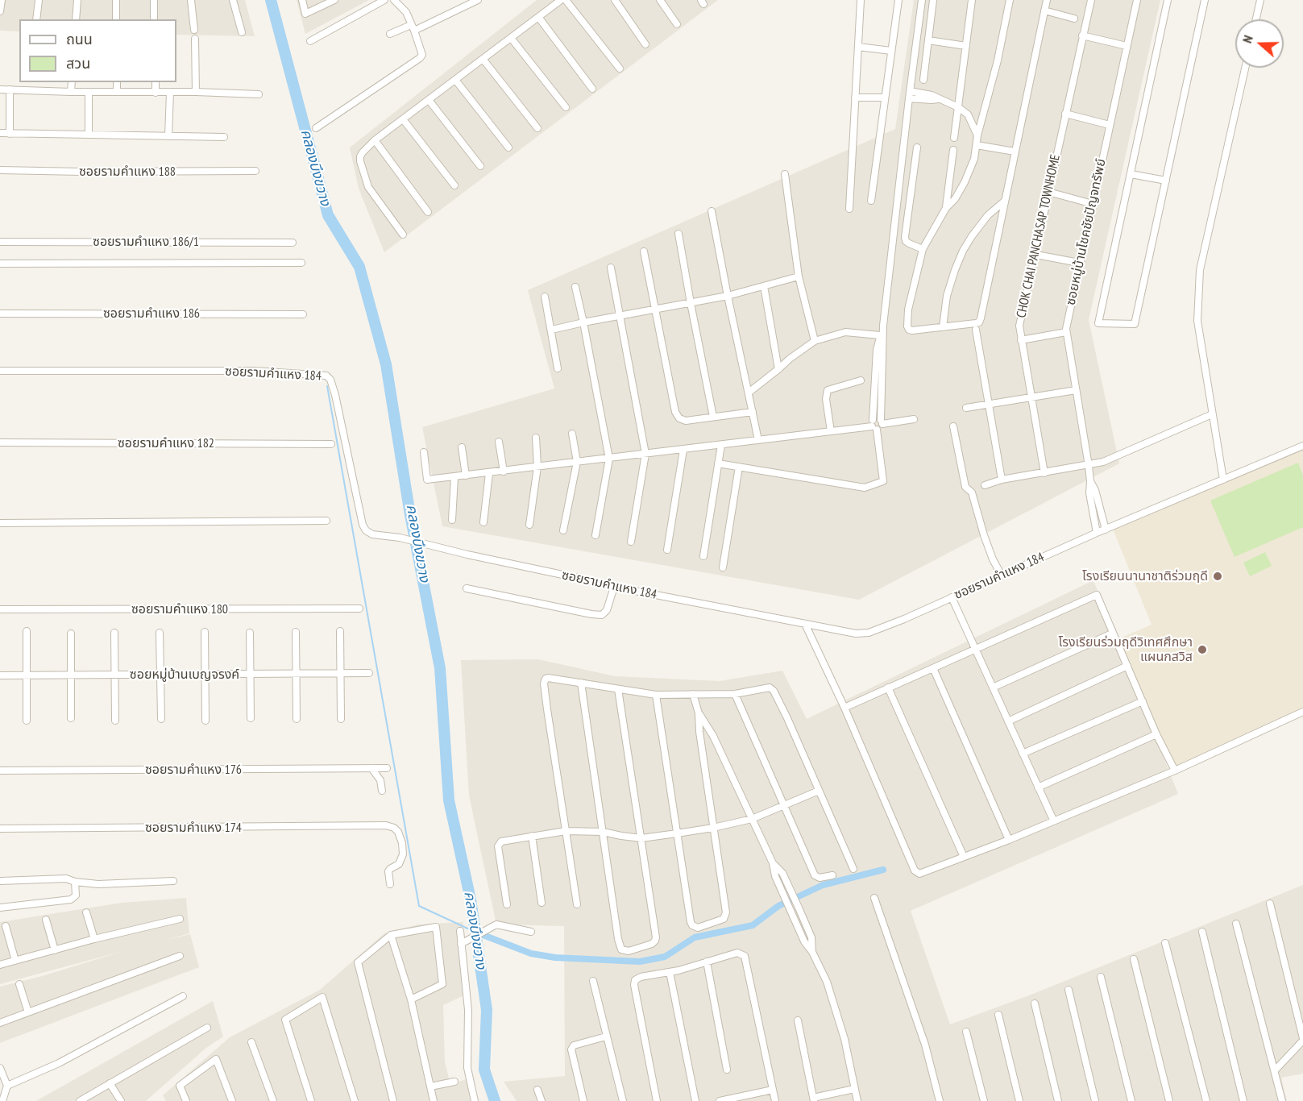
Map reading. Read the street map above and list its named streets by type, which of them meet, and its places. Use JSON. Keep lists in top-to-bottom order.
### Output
{
  "streets": {
    "street": [
      "ซอยรามคำแหง 188",
      "ซอยหมู่บ้านโชคชัยปัญจทรัพย์",
      "CHOK CHAI PANCHASAP TOWNHOME",
      "ซอยรามคำแหง 186/1",
      "ซอยรามคำแหง 186",
      "ซอยรามคำแหง 184",
      "ซอยรามคำแหง 182",
      "ซอยรามคำแหง 180",
      "ซอยหมู่บ้านเบญจรงค์",
      "ซอยรามคำแหง 176",
      "ซอยรามคำแหง 174"
    ]
  },
  "crossings": [
    ["ซอยหมู่บ้านโชคชัยปัญจทรัพย์", "ซอยรามคำแหง 184"]
  ],
  "water": ["คลองบึงขวาง"],
  "places": ["โรงเรียนนานาชาติร่วมฤดี", "โรงเรียนร่วมฤดีวิเทศศึกษา แผนกสวิส"],
  "legend": ["ถนน", "สวน"],
  "north": "left"
}
